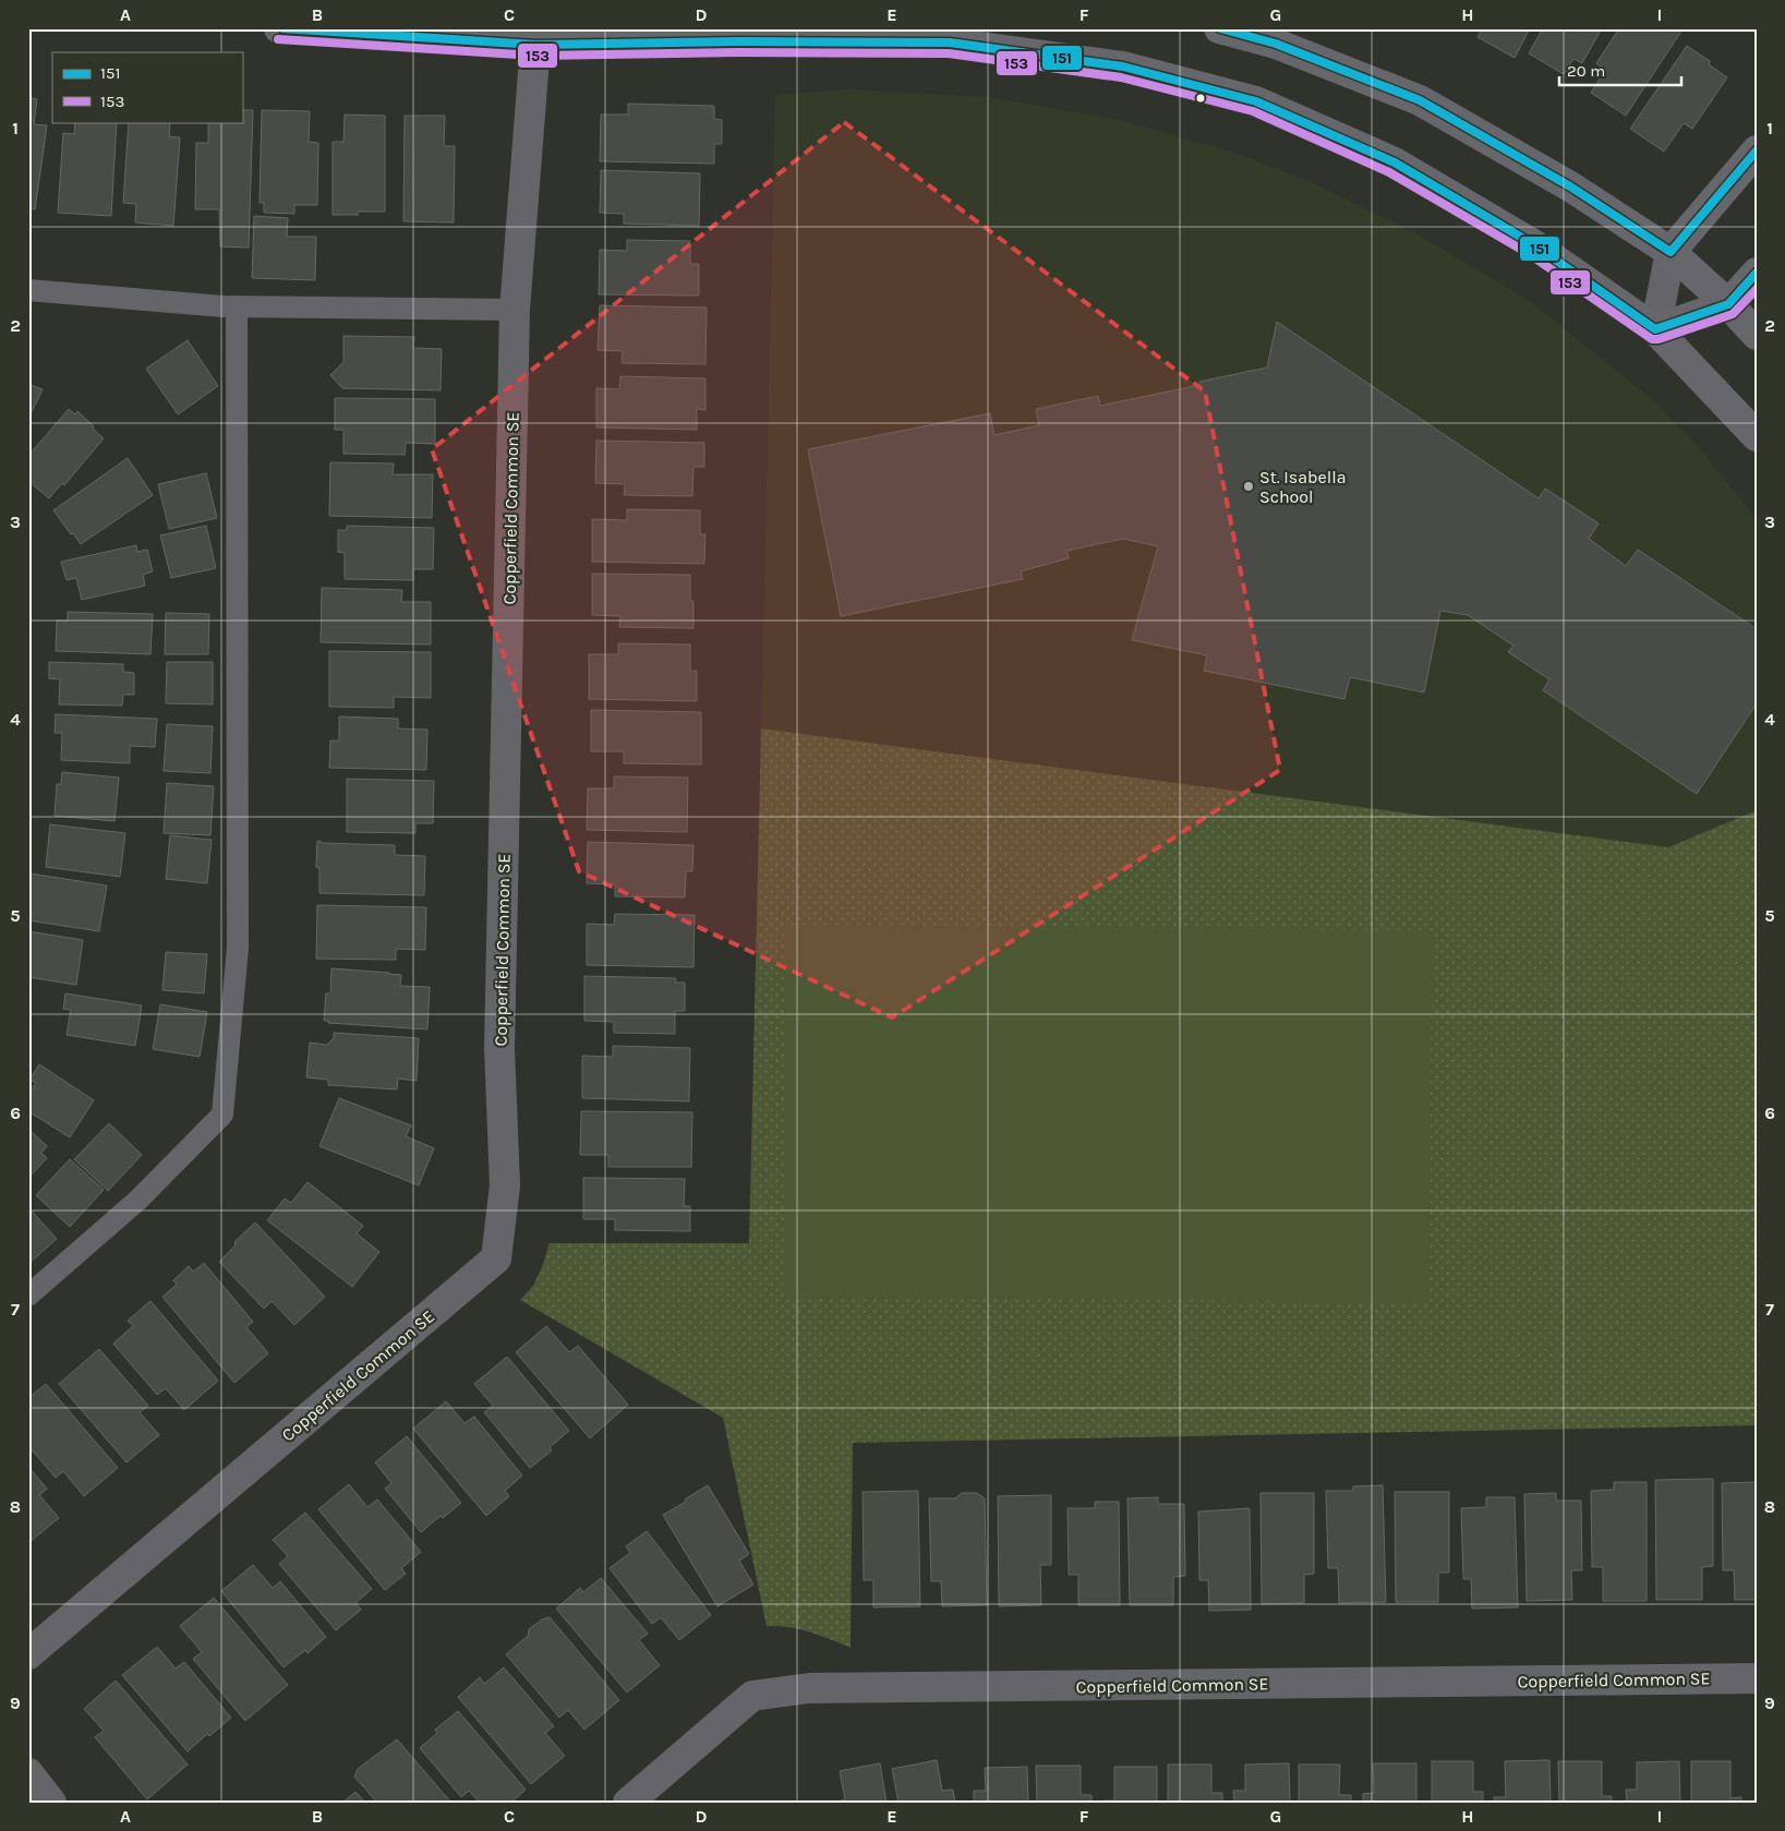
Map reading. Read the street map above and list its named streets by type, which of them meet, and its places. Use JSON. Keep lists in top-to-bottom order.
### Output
{
  "streets": {
    "street": ["Copperfield Common SE"]
  },
  "places": ["St. Isabella School"],
  "lines": ["transit line 151", "transit line 153"],
  "legend": ["151", "153"],
  "scale_bar": "20 m",
  "grid": {
    "columns": [
      "A",
      "B",
      "C",
      "D",
      "E",
      "F",
      "G",
      "H",
      "I"
    ],
    "rows": [
      "1",
      "2",
      "3",
      "4",
      "5",
      "6",
      "7",
      "8",
      "9"
    ]
  }
}
